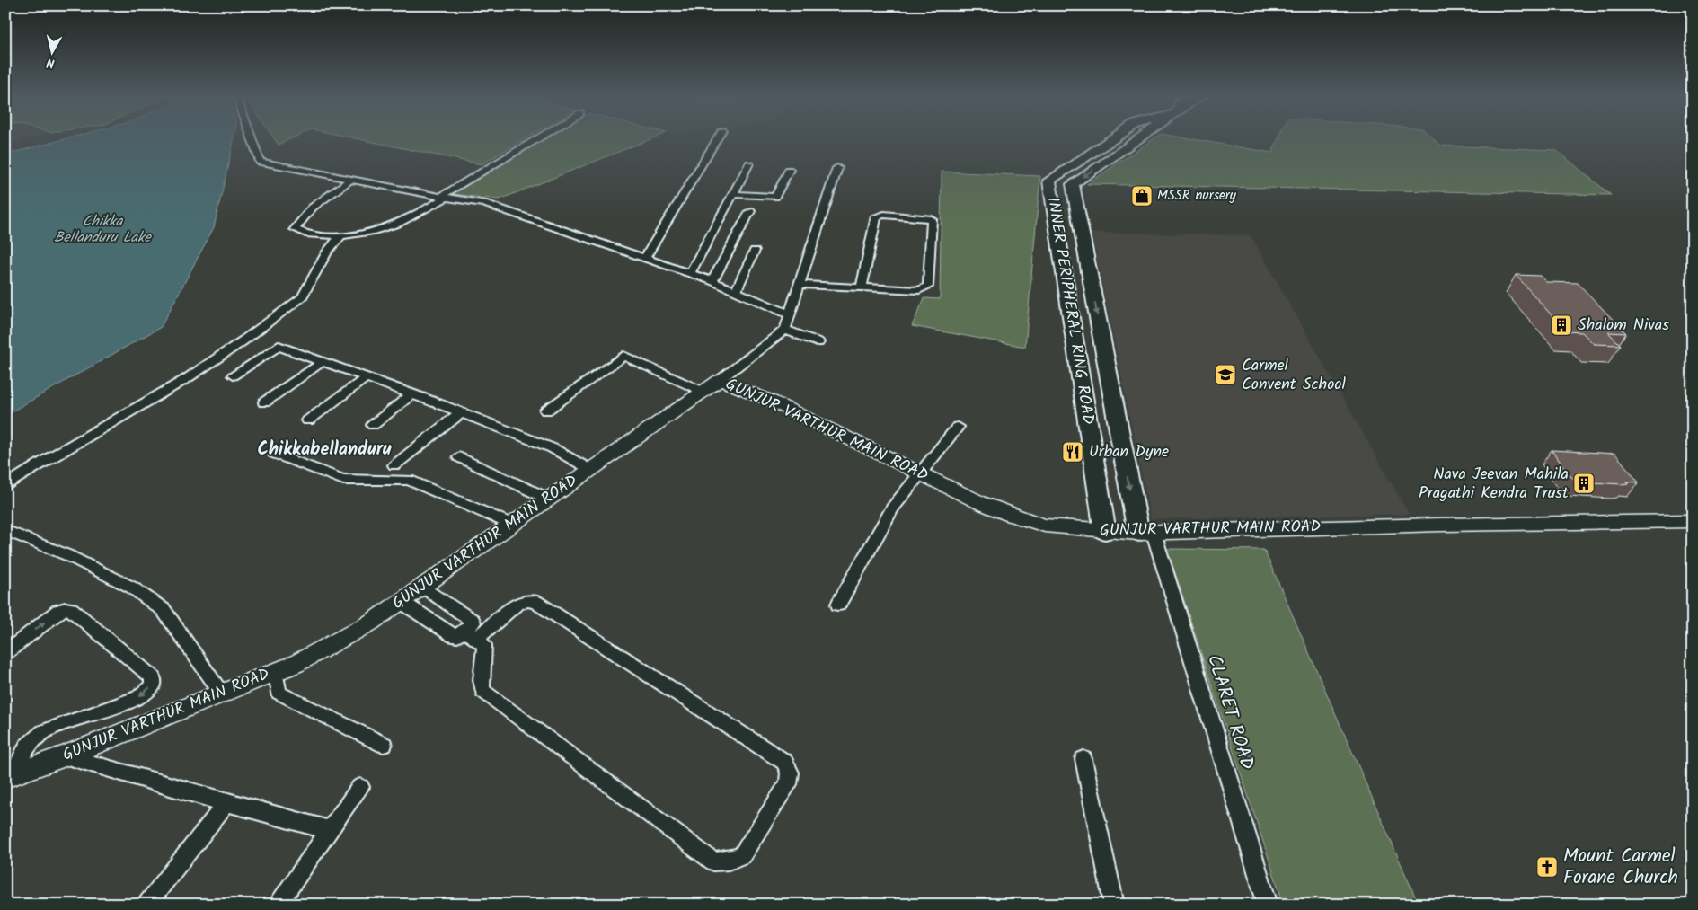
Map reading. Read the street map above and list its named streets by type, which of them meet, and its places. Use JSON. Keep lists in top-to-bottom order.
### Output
{
  "streets": {
    "main road": ["INNER PERIPHERAL RING ROAD", "GUNJUR VARTHUR MAIN ROAD"],
    "street": ["CLARET ROAD"]
  },
  "crossings": [
    ["INNER PERIPHERAL RING ROAD", "GUNJUR VARTHUR MAIN ROAD"],
    ["INNER PERIPHERAL RING ROAD", "CLARET ROAD"],
    ["GUNJUR VARTHUR MAIN ROAD", "CLARET ROAD"]
  ],
  "districts": ["Chikkabellanduru"],
  "water": ["Chikka Bellanduru Lake"],
  "places": {
    "shop": ["MSSR nursery"],
    "building": ["Shalom Nivas", "Nava Jeevan Mahila Pragathi Kendra Trust"],
    "school or university": ["Carmel Convent School"],
    "restaurant": ["Urban Dyne"],
    "church": ["Mount Carmel Forane Church"]
  },
  "north": "bottom"
}
